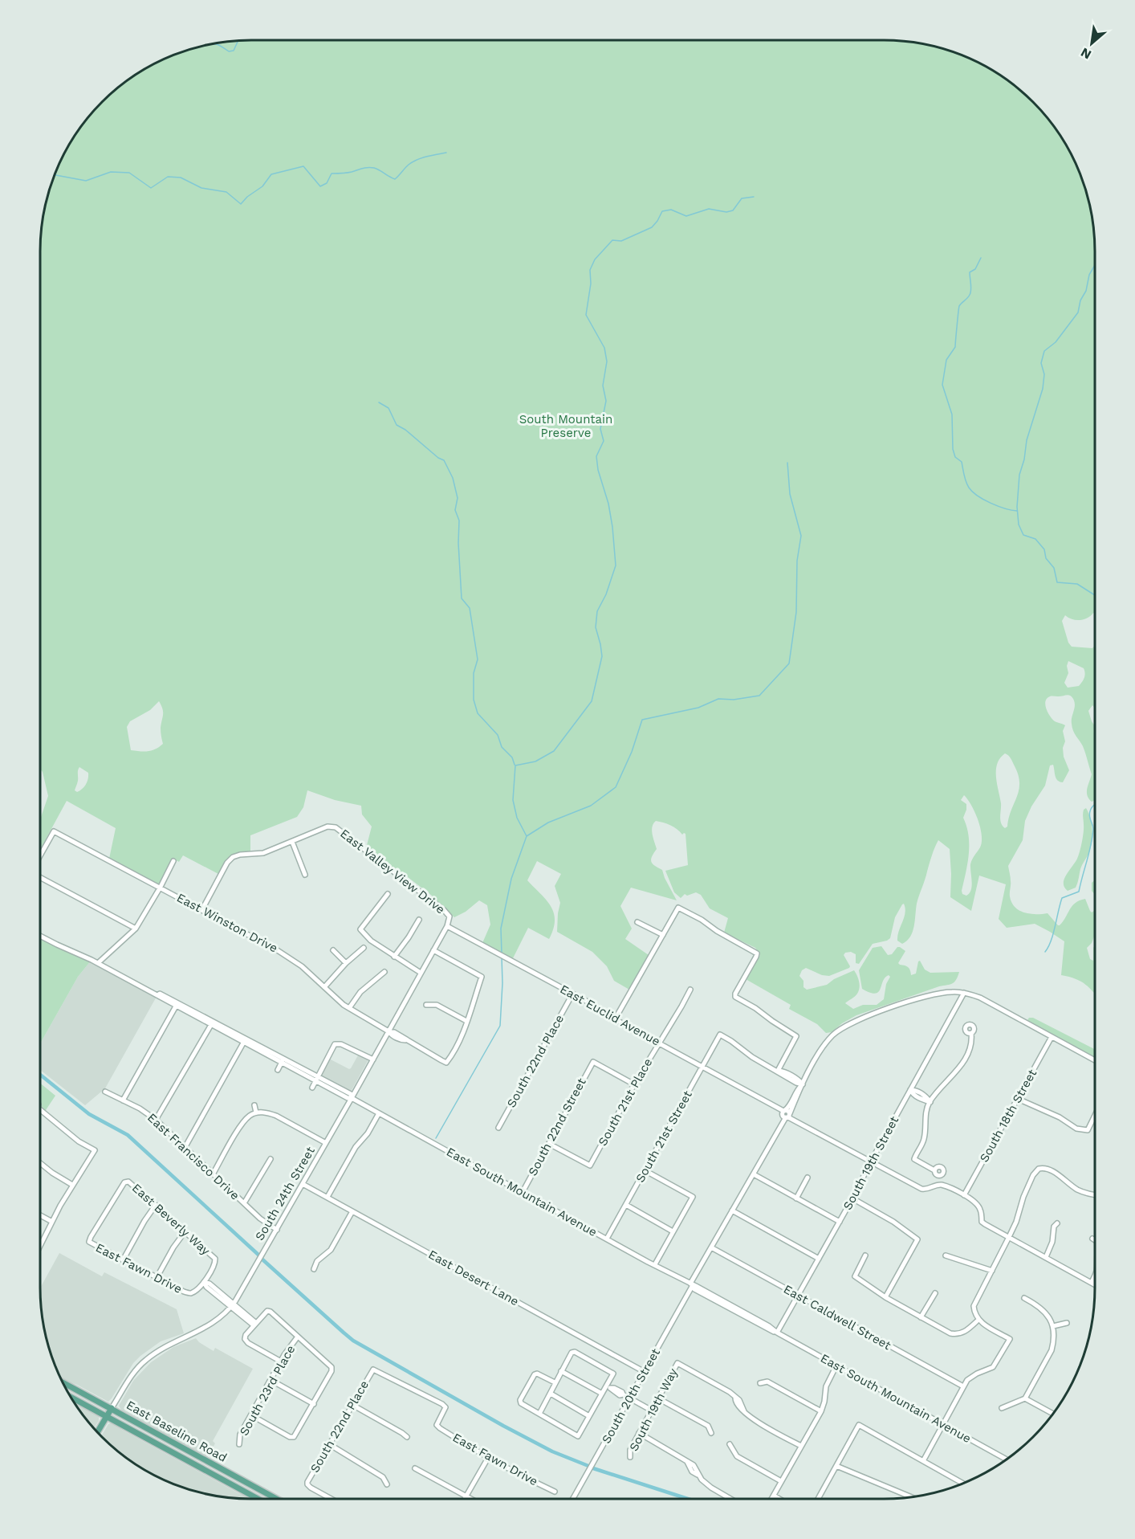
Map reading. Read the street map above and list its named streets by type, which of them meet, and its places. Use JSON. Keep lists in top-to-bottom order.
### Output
{
  "streets": {
    "main road": ["South 24th Street", "East Baseline Road"],
    "street": [
      "East Valley View Drive",
      "East Winston Drive",
      "East Euclid Avenue",
      "South 22nd Place",
      "South 21st Place",
      "South 18th Street",
      "South 22nd Street",
      "South 21st Street",
      "East Francisco Drive",
      "South 19th Street",
      "East South Mountain Avenue",
      "East Beverly Way",
      "East Fawn Drive",
      "East Desert Lane",
      "East Caldwell Street",
      "South 23rd Place",
      "South 20th Street",
      "South 19th Way"
    ]
  },
  "crossings": [
    ["East Valley View Drive", "South 24th Street"],
    ["East Winston Drive", "South 24th Street"],
    ["East Euclid Avenue", "South 22nd Place"],
    ["East Euclid Avenue", "South 21st Place"],
    ["East Euclid Avenue", "South 18th Street"],
    ["East Euclid Avenue", "South 21st Street"],
    ["East Euclid Avenue", "South 19th Street"],
    ["East Euclid Avenue", "South 24th Street"],
    ["East Euclid Avenue", "South 20th Street"],
    ["South 22nd Place", "East Fawn Drive"],
    ["South 21st Place", "South 22nd Street"],
    ["South 22nd Street", "East South Mountain Avenue"],
    ["South 21st Street", "East South Mountain Avenue"],
    ["East Francisco Drive", "South 24th Street"],
    ["South 19th Street", "East South Mountain Avenue"],
    ["South 19th Street", "East Caldwell Street"],
    ["South 19th Street", "South 20th Street"],
    ["East South Mountain Avenue", "South 24th Street"],
    ["East South Mountain Avenue", "South 20th Street"],
    ["South 24th Street", "East Desert Lane"],
    ["South 24th Street", "East Baseline Road"],
    ["East Beverly Way", "East Fawn Drive"],
    ["East Desert Lane", "South 20th Street"],
    ["East Caldwell Street", "South 20th Street"]
  ],
  "parks": ["South Mountain Preserve"],
  "north": "bottom left"
}
